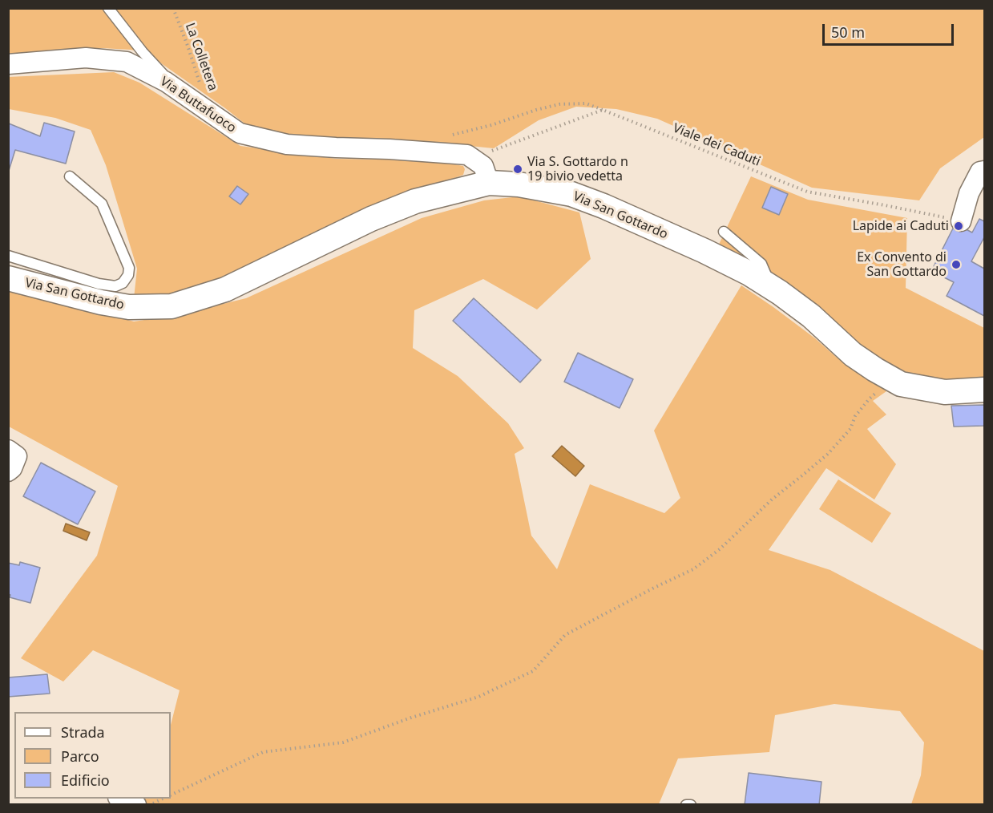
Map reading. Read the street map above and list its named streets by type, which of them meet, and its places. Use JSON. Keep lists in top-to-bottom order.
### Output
{
  "streets": {
    "street": ["Via Buttafuoco", "Via San Gottardo"],
    "path": ["La Colletera", "Viale dei Caduti"]
  },
  "crossings": [
    ["La Colletera", "Via Buttafuoco"]
  ],
  "places": ["Via S. Gottardo n 19 bivio vedetta", "Lapide ai Caduti", "Ex Convento di San Gottardo"],
  "legend": ["Strada", "Parco", "Edificio"],
  "scale_bar": "50 m"
}
